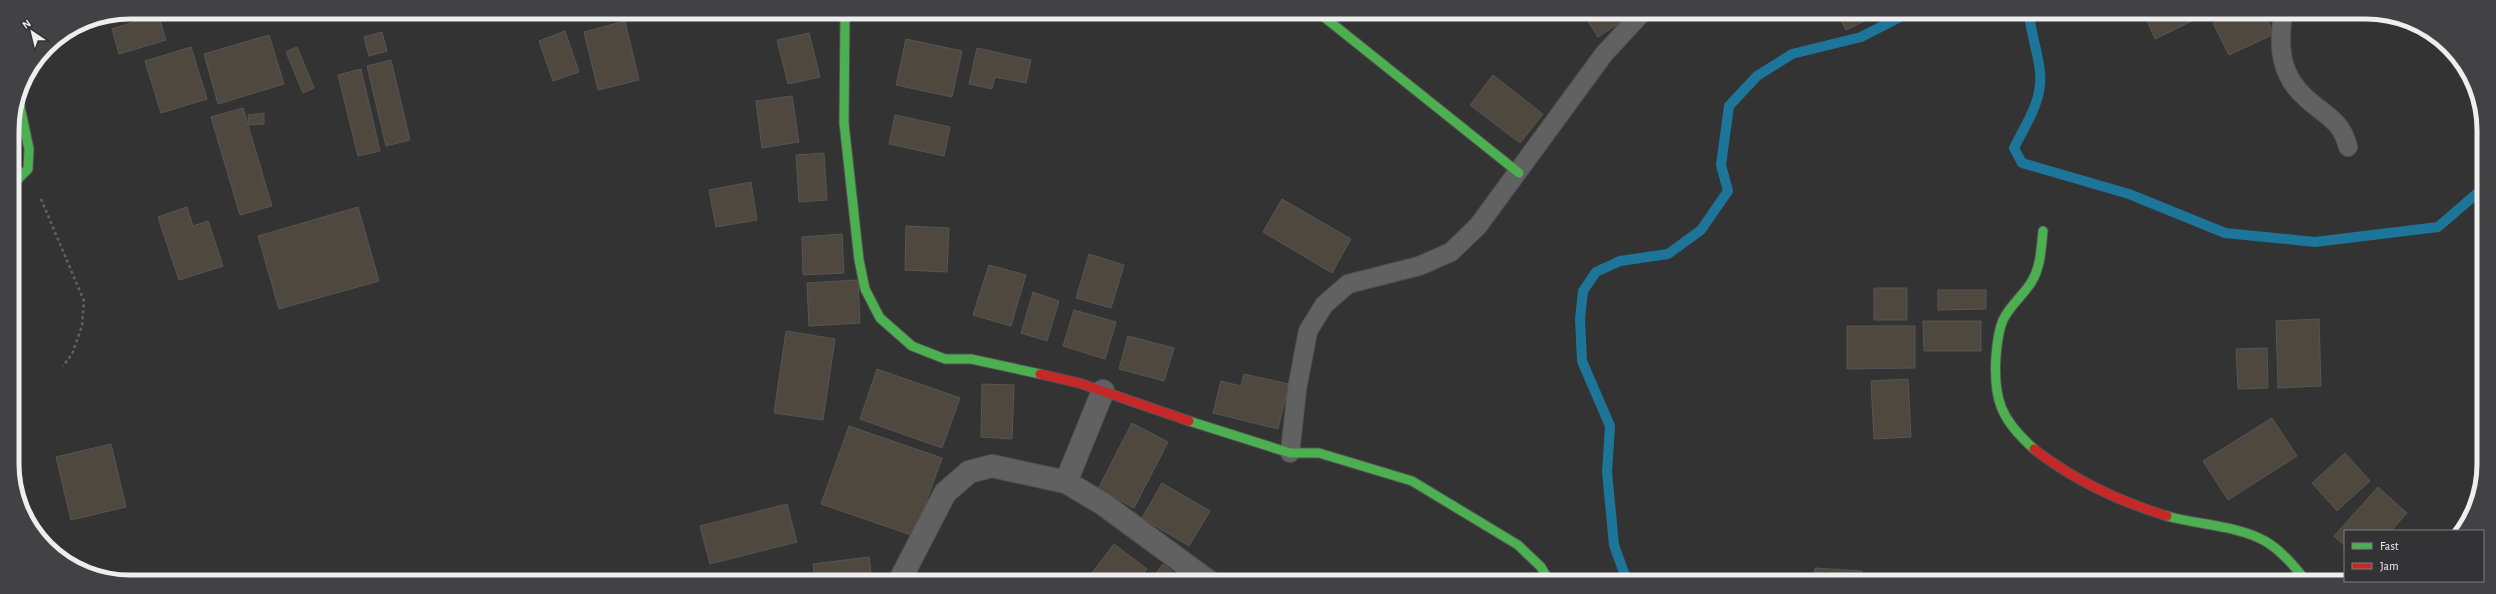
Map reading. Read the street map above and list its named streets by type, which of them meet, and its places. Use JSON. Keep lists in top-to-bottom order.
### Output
{
  "legend": ["Fast", "Jam"],
  "north": "top left"
}
